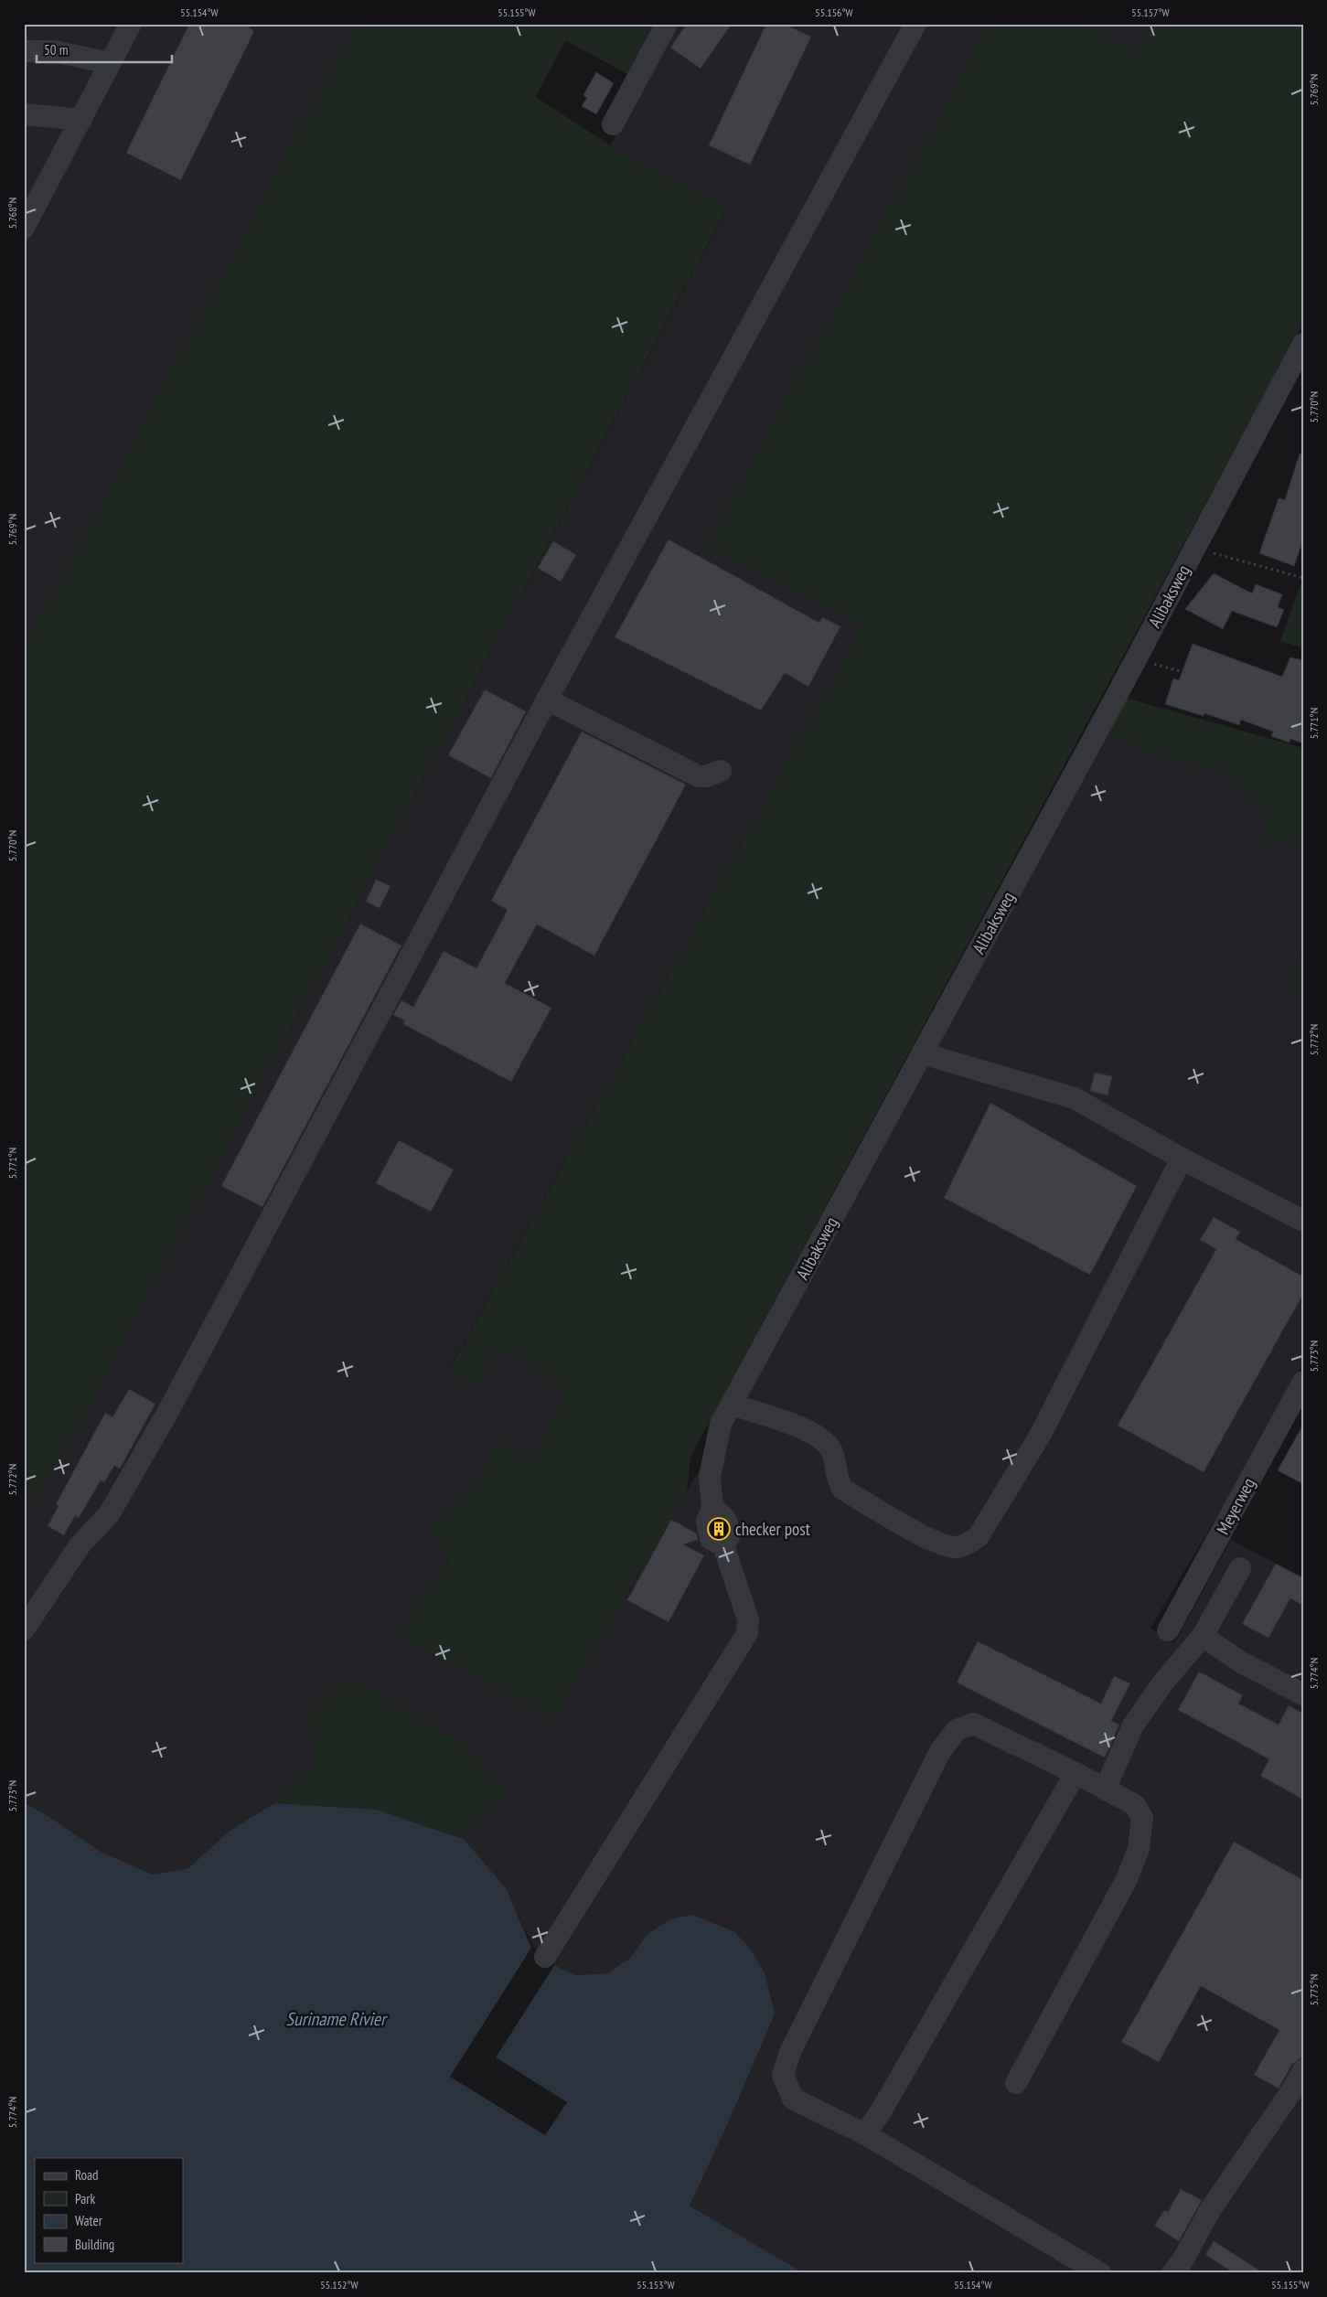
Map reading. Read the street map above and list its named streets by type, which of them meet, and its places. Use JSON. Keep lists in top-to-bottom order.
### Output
{
  "streets": {
    "street": ["Alibaksweg", "Meyerweg"]
  },
  "water": ["Suriname Rivier"],
  "places": {
    "building": ["checker post"]
  },
  "legend": [
    "Road",
    "Park",
    "Water",
    "Building"
  ],
  "scale_bar": "50 m",
  "coordinates": [
    "55.154°W",
    "55.155°W",
    "55.156°W",
    "55.157°W",
    "5.769°N",
    "5.768°N",
    "5.770°N",
    "5.771°N",
    "5.772°N",
    "5.773°N",
    "5.774°N",
    "5.775°N",
    "55.152°W",
    "55.153°W"
  ]
}
